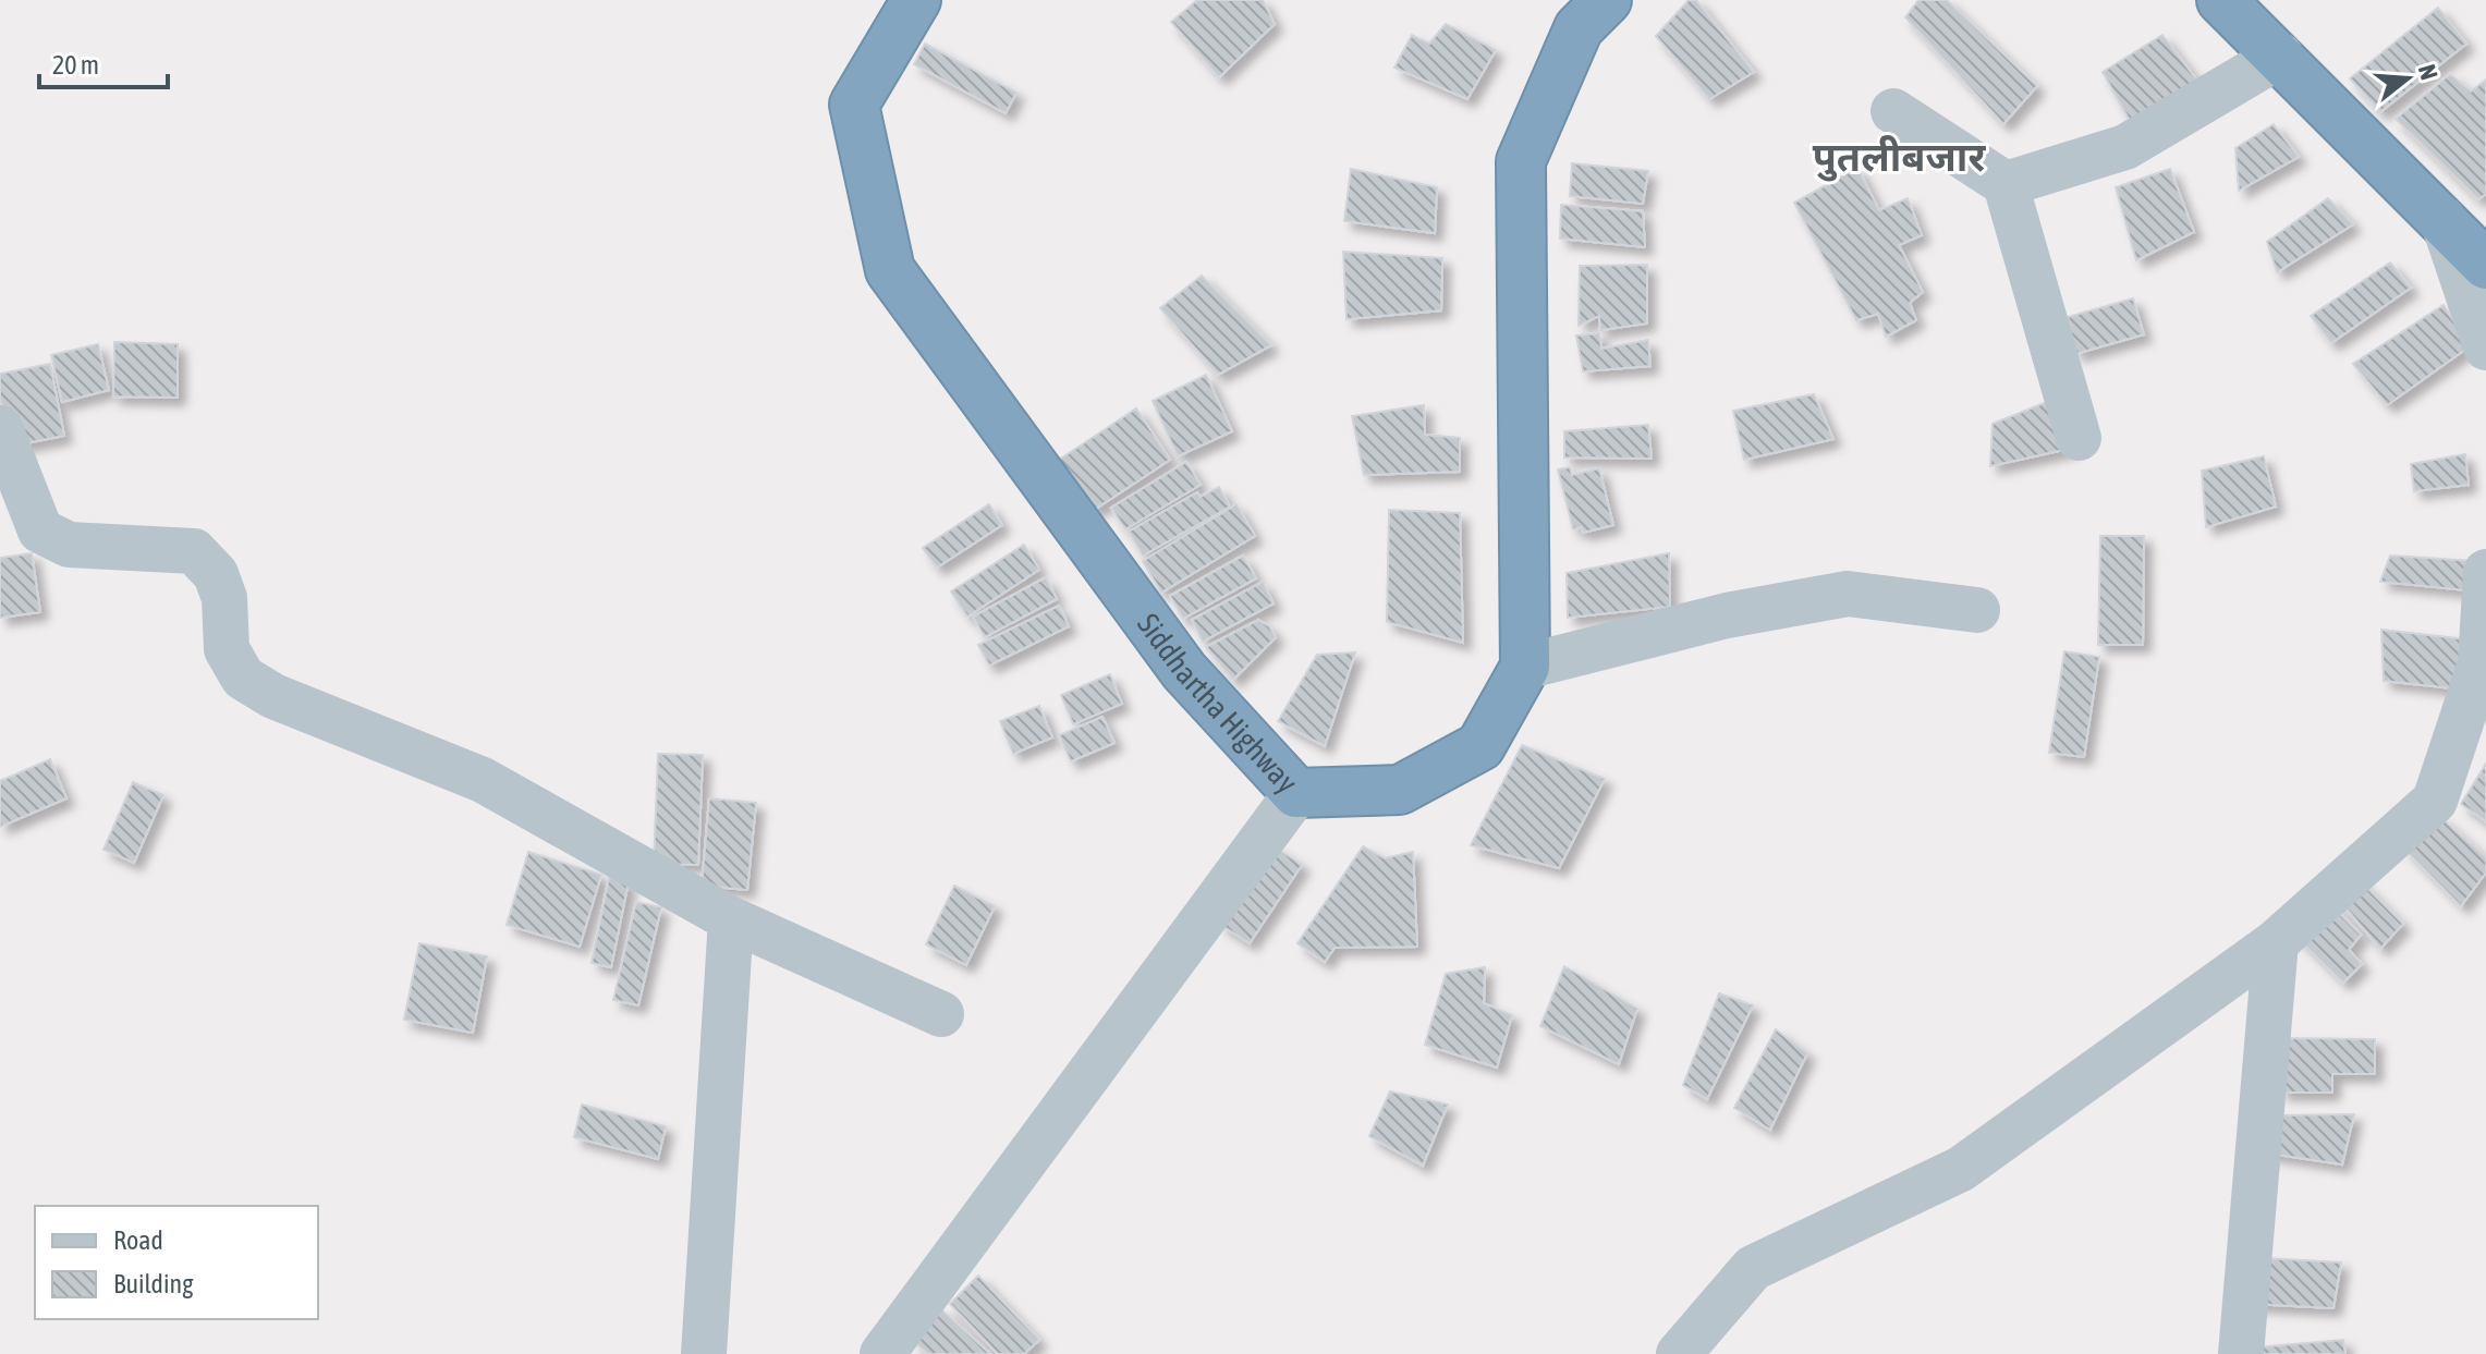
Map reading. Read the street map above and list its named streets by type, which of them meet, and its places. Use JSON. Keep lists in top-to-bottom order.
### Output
{
  "streets": {
    "highway": ["Siddhartha Highway"]
  },
  "districts": ["पुतलीबजार"],
  "legend": ["Road", "Building"],
  "scale_bar": "20 m",
  "north": "right"
}
